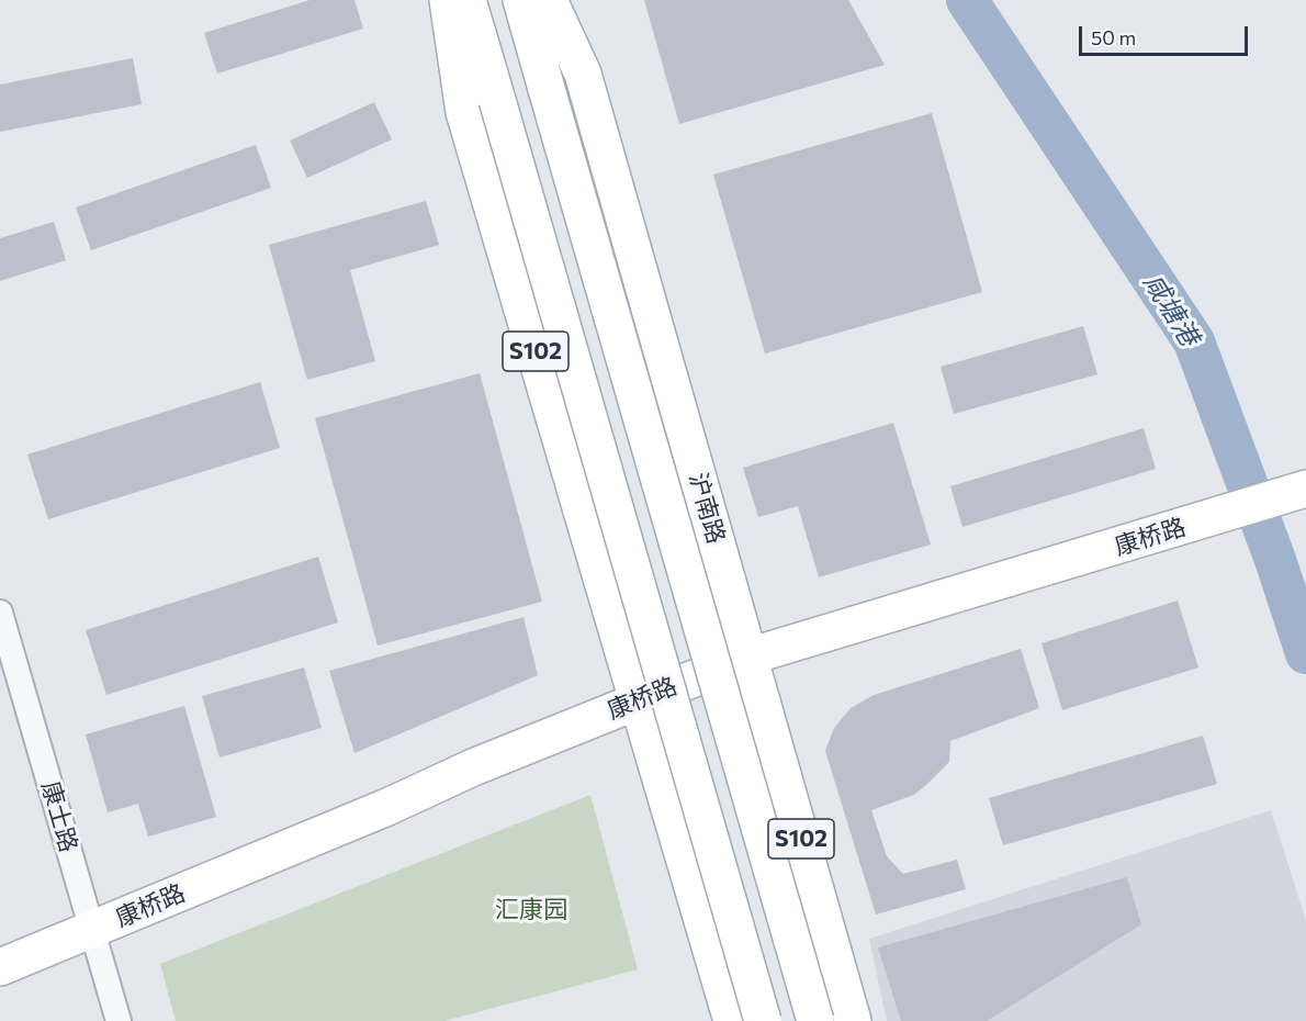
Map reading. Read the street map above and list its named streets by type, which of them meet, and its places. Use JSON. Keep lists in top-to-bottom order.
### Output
{
  "streets": {
    "main road": ["S102", "沪南路", "康桥路"],
    "street": ["康士路"]
  },
  "crossings": [
    ["S102", "康桥路"],
    ["沪南路", "康桥路"],
    ["康桥路", "康士路"]
  ],
  "water": ["咸塘港"],
  "parks": ["汇康园"],
  "scale_bar": "50 m"
}
